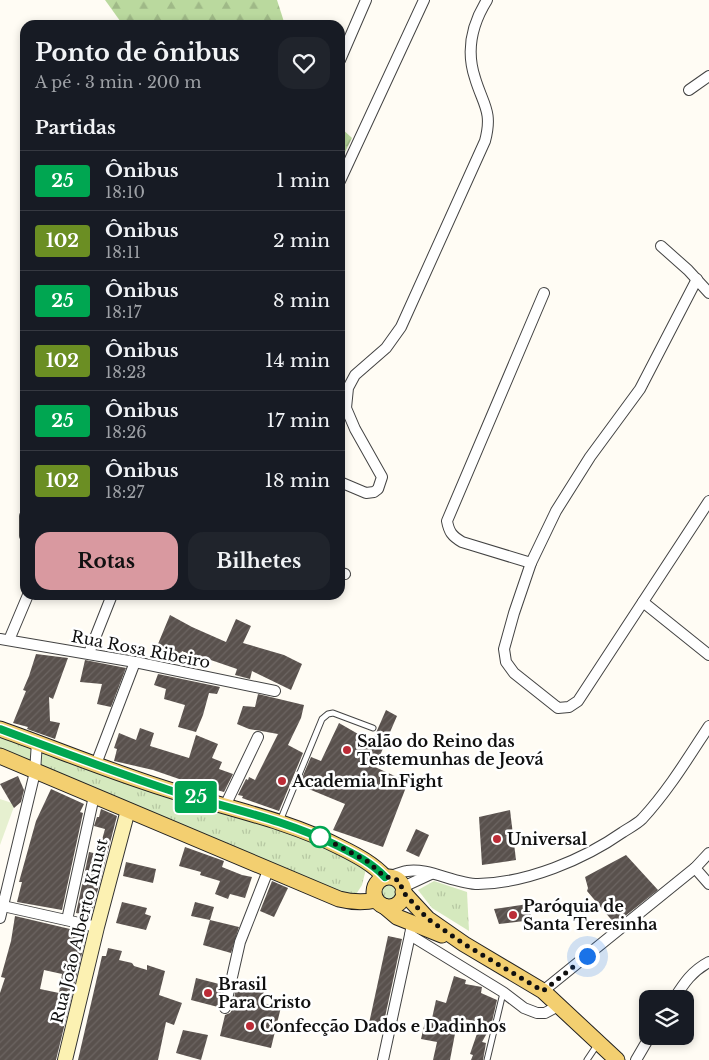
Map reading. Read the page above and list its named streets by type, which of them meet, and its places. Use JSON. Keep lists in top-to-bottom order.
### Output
{
  "streets": {
    "street": ["Rua Rosa Ribeiro", "Rua João Alberto Knust"]
  },
  "places": [
    "Salão do Reino das Testemunhas de Jeová",
    "Academia InFight",
    "Universal",
    "Paróquia de Santa Teresinha",
    "Brasil Para Cristo",
    "Confecção Dados e Dadinhos"
  ],
  "lines": ["bus line 25"],
  "page": {
    "on_map": "25",
    "heading": [
      ["Ponto de ônibus", "A pé · 3 min · 200 m"],
      "Partidas"
    ],
    "list": [
      {
        "mark": "25",
        "name": "Ônibus",
        "note": "18:10",
        "value": "1 min"
      },
      {
        "mark": "102",
        "name": "Ônibus",
        "note": "18:11",
        "value": "2 min"
      },
      {
        "mark": "25",
        "name": "Ônibus",
        "note": "18:17",
        "value": "8 min"
      },
      {
        "mark": "102",
        "name": "Ônibus",
        "note": "18:23",
        "value": "14 min"
      },
      {
        "mark": "25",
        "name": "Ônibus",
        "note": "18:26",
        "value": "17 min"
      },
      {
        "mark": "102",
        "name": "Ônibus",
        "note": "18:27",
        "value": "18 min"
      }
    ],
    "buttons": ["Rotas", "Bilhetes"]
  }
}
